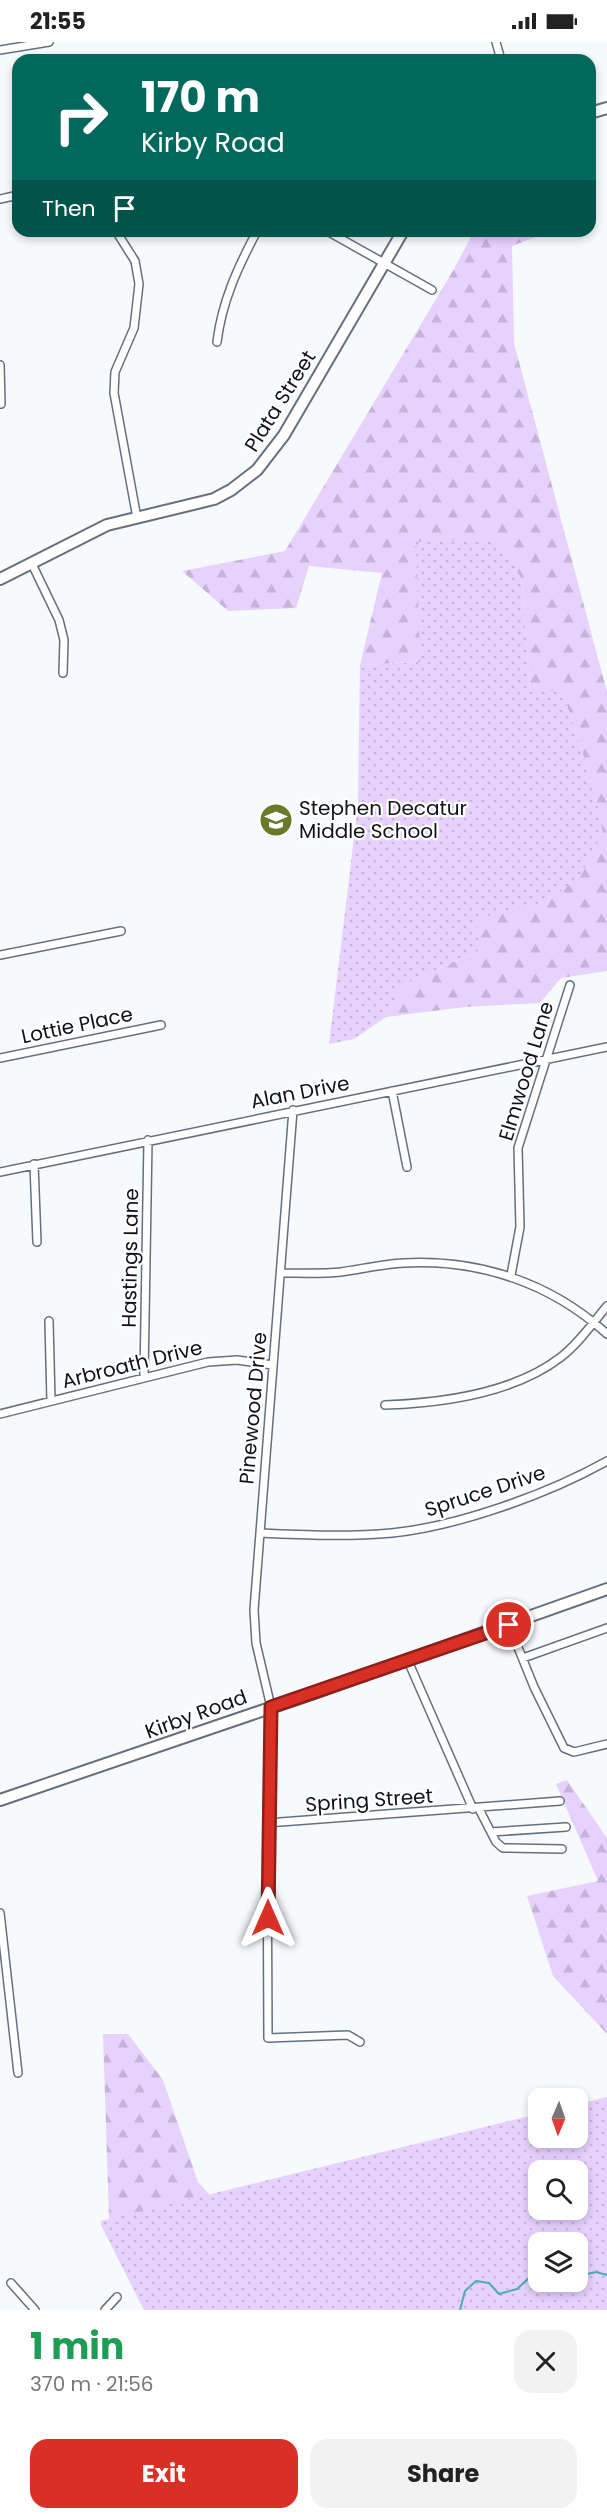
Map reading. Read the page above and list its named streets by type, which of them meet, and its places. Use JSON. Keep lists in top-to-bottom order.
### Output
{
  "streets": {
    "main road": ["Plata Street", "Kirby Road"],
    "street": [
      "Lottie Place",
      "Elmwood Lane",
      "Alan Drive",
      "Hastings Lane",
      "Arbroath Drive",
      "Pinewood Drive",
      "Spruce Drive",
      "Spring Street"
    ]
  },
  "crossings": [
    ["Elmwood Lane", "Alan Drive"],
    ["Alan Drive", "Hastings Lane"],
    ["Alan Drive", "Pinewood Drive"],
    ["Hastings Lane", "Arbroath Drive"],
    ["Arbroath Drive", "Pinewood Drive"],
    ["Pinewood Drive", "Spruce Drive"],
    ["Pinewood Drive", "Kirby Road"],
    ["Pinewood Drive", "Spring Street"]
  ],
  "places": {
    "school or university": ["Stephen Decatur Middle School"]
  },
  "north": "bottom",
  "page": {
    "status": "21:55",
    "turn": ["170 m", "Kirby Road"],
    "then": "Then",
    "heading": ["1 min", "370 m · 21:56"],
    "buttons": ["Exit", "Share"]
  }
}
